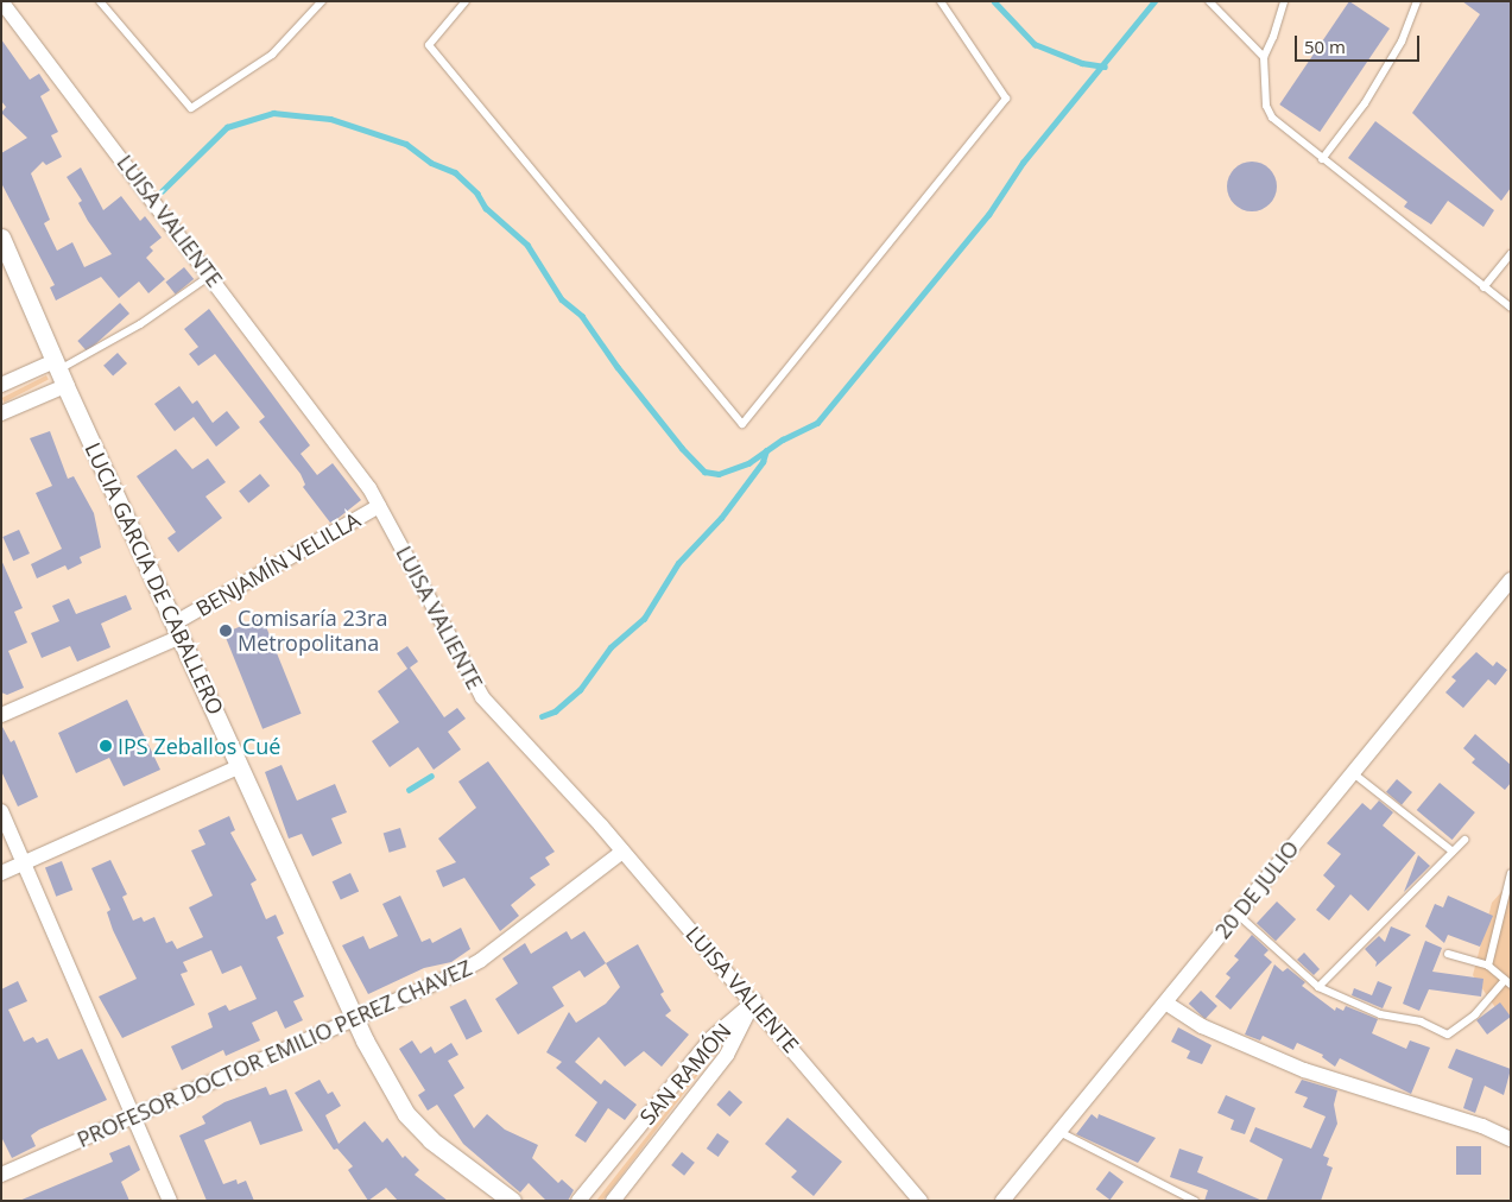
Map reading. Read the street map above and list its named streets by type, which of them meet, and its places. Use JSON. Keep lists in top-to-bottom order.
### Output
{
  "streets": {
    "street": [
      "LUISA VALIENTE",
      "BENJAMÍN VELILLA",
      "LUCIA GARCIA DE CABALLERO",
      "20 DE JULIO",
      "PROFESOR DOCTOR EMILIO PEREZ CHAVEZ",
      "SAN RAMÓN"
    ]
  },
  "crossings": [
    ["LUISA VALIENTE", "BENJAMÍN VELILLA"],
    ["LUISA VALIENTE", "PROFESOR DOCTOR EMILIO PEREZ CHAVEZ"],
    ["LUISA VALIENTE", "SAN RAMÓN"],
    ["BENJAMÍN VELILLA", "LUCIA GARCIA DE CABALLERO"],
    ["LUCIA GARCIA DE CABALLERO", "PROFESOR DOCTOR EMILIO PEREZ CHAVEZ"]
  ],
  "places": ["Comisaría 23ra Metropolitana", "IPS Zeballos Cué"],
  "scale_bar": "50 m"
}
